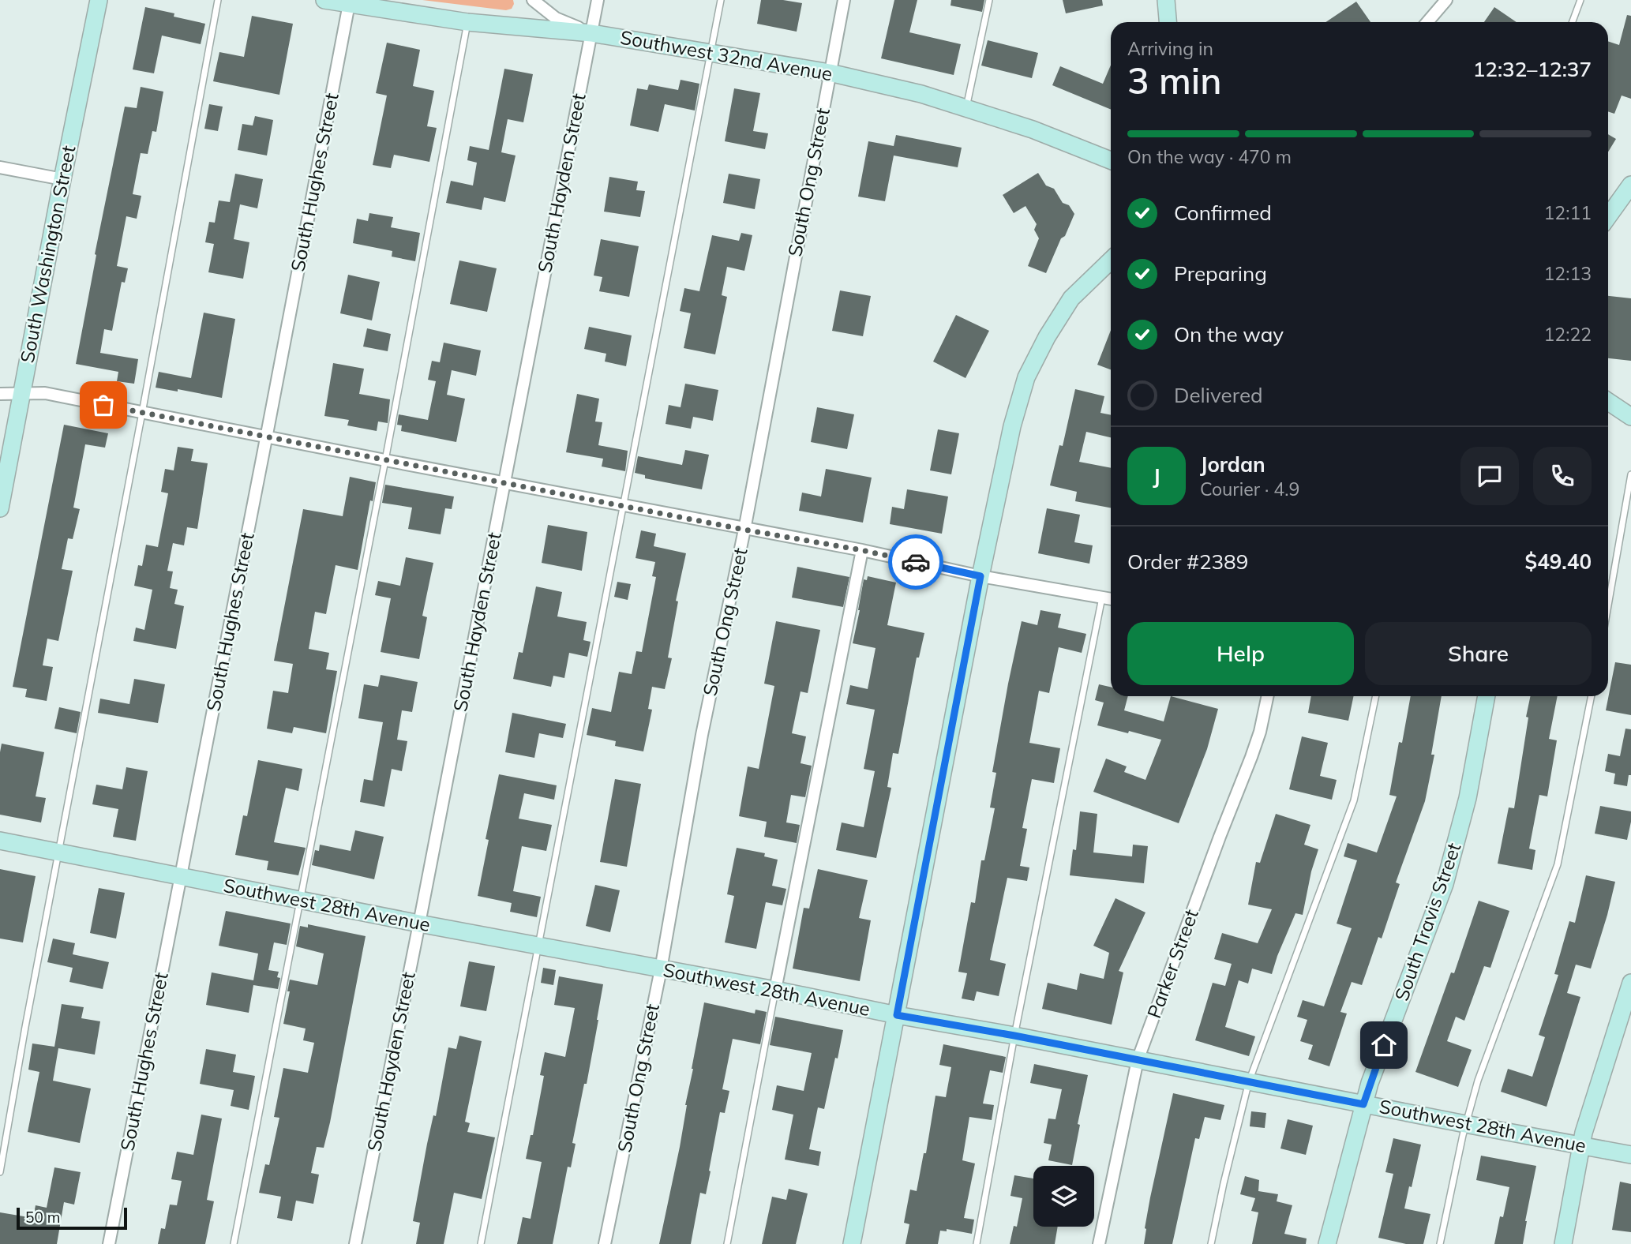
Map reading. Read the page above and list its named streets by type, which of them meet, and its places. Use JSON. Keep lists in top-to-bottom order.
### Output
{
  "streets": {
    "main road": [
      "Southwest 32nd Avenue",
      "South Washington Street",
      "Southwest 28th Avenue",
      "South Travis Street"
    ],
    "street": [
      "South Hughes Street",
      "South Ong Street",
      "South Hayden Street",
      "Parker Street"
    ]
  },
  "crossings": [
    ["Southwest 32nd Avenue", "South Hughes Street"],
    ["Southwest 32nd Avenue", "South Ong Street"],
    ["Southwest 32nd Avenue", "South Hayden Street"],
    ["South Hughes Street", "Southwest 28th Avenue"],
    ["South Ong Street", "Southwest 28th Avenue"],
    ["South Hayden Street", "Southwest 28th Avenue"],
    ["Southwest 28th Avenue", "South Travis Street"],
    ["Southwest 28th Avenue", "Parker Street"]
  ],
  "scale_bar": "50 m",
  "page": {
    "heading": ["3 min", "Arriving in", "12:32–12:37"],
    "panel": [
      "Jordan",
      "Courier · 4.9",
      "Order #2389",
      "$49.40"
    ],
    "bar": "On the way · 470 m",
    "list": [
      ["Confirmed", "12:11"],
      ["Preparing", "12:13"],
      ["On the way", "12:22"],
      "Delivered"
    ],
    "round": "J",
    "buttons": ["Help", "Share"],
    "scale": "50 m"
  }
}
